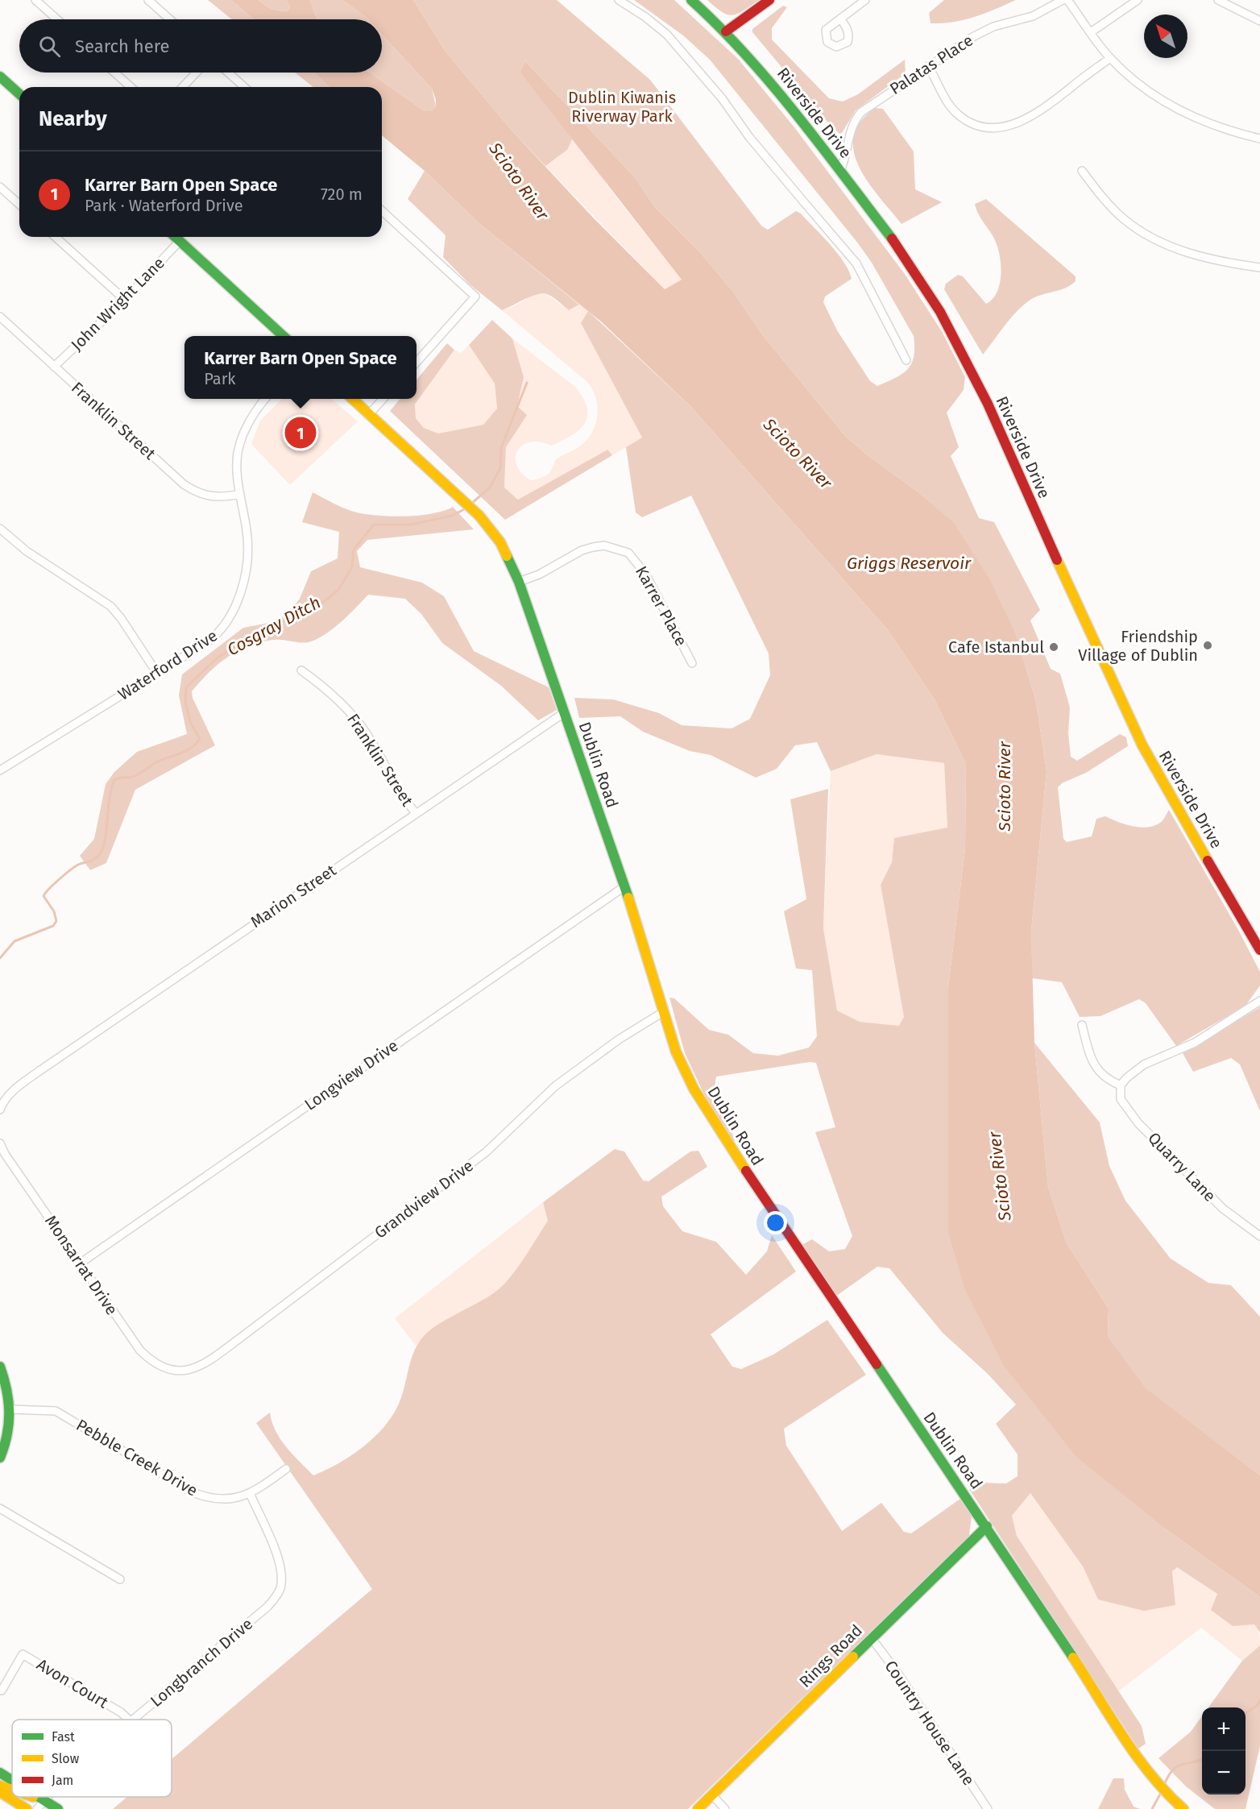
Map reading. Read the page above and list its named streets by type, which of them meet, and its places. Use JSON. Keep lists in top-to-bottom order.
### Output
{
  "streets": {
    "main road": ["Riverside Drive", "Dublin Road", "Rings Road"],
    "street": [
      "Palatas Place",
      "John Wright Lane",
      "Franklin Street",
      "Karrer Place",
      "Waterford Drive",
      "Marion Street",
      "Longview Drive",
      "Quarry Lane",
      "Grandview Drive",
      "Monsarrat Drive",
      "Pebble Creek Drive",
      "Longbranch Drive",
      "Avon Court",
      "Country House Lane"
    ]
  },
  "crossings": [
    ["Palatas Place", "Riverside Drive"],
    ["John Wright Lane", "Franklin Street"],
    ["Franklin Street", "Waterford Drive"],
    ["Franklin Street", "Marion Street"],
    ["Karrer Place", "Dublin Road"],
    ["Dublin Road", "Marion Street"],
    ["Dublin Road", "Longview Drive"],
    ["Dublin Road", "Grandview Drive"],
    ["Dublin Road", "Rings Road"],
    ["Longview Drive", "Monsarrat Drive"],
    ["Grandview Drive", "Monsarrat Drive"],
    ["Pebble Creek Drive", "Longbranch Drive"],
    ["Rings Road", "Country House Lane"]
  ],
  "water": ["Scioto River", "Griggs Reservoir", "Cosgray Ditch"],
  "parks": ["Dublin Kiwanis Riverway Park"],
  "places": ["Friendship Village of Dublin", "Cafe Istanbul"],
  "legend": ["Fast", "Slow", "Jam"],
  "north": "top left",
  "page": {
    "search": "Search here",
    "heading": "Nearby",
    "list": [
      {
        "mark": "1",
        "name": "Karrer Barn Open Space",
        "note": "Park · Waterford Drive",
        "value": "720 m"
      }
    ],
    "popup": ["Karrer Barn Open Space", "Park"],
    "pins": "1",
    "map_buttons": ["+", "−"]
  }
}
